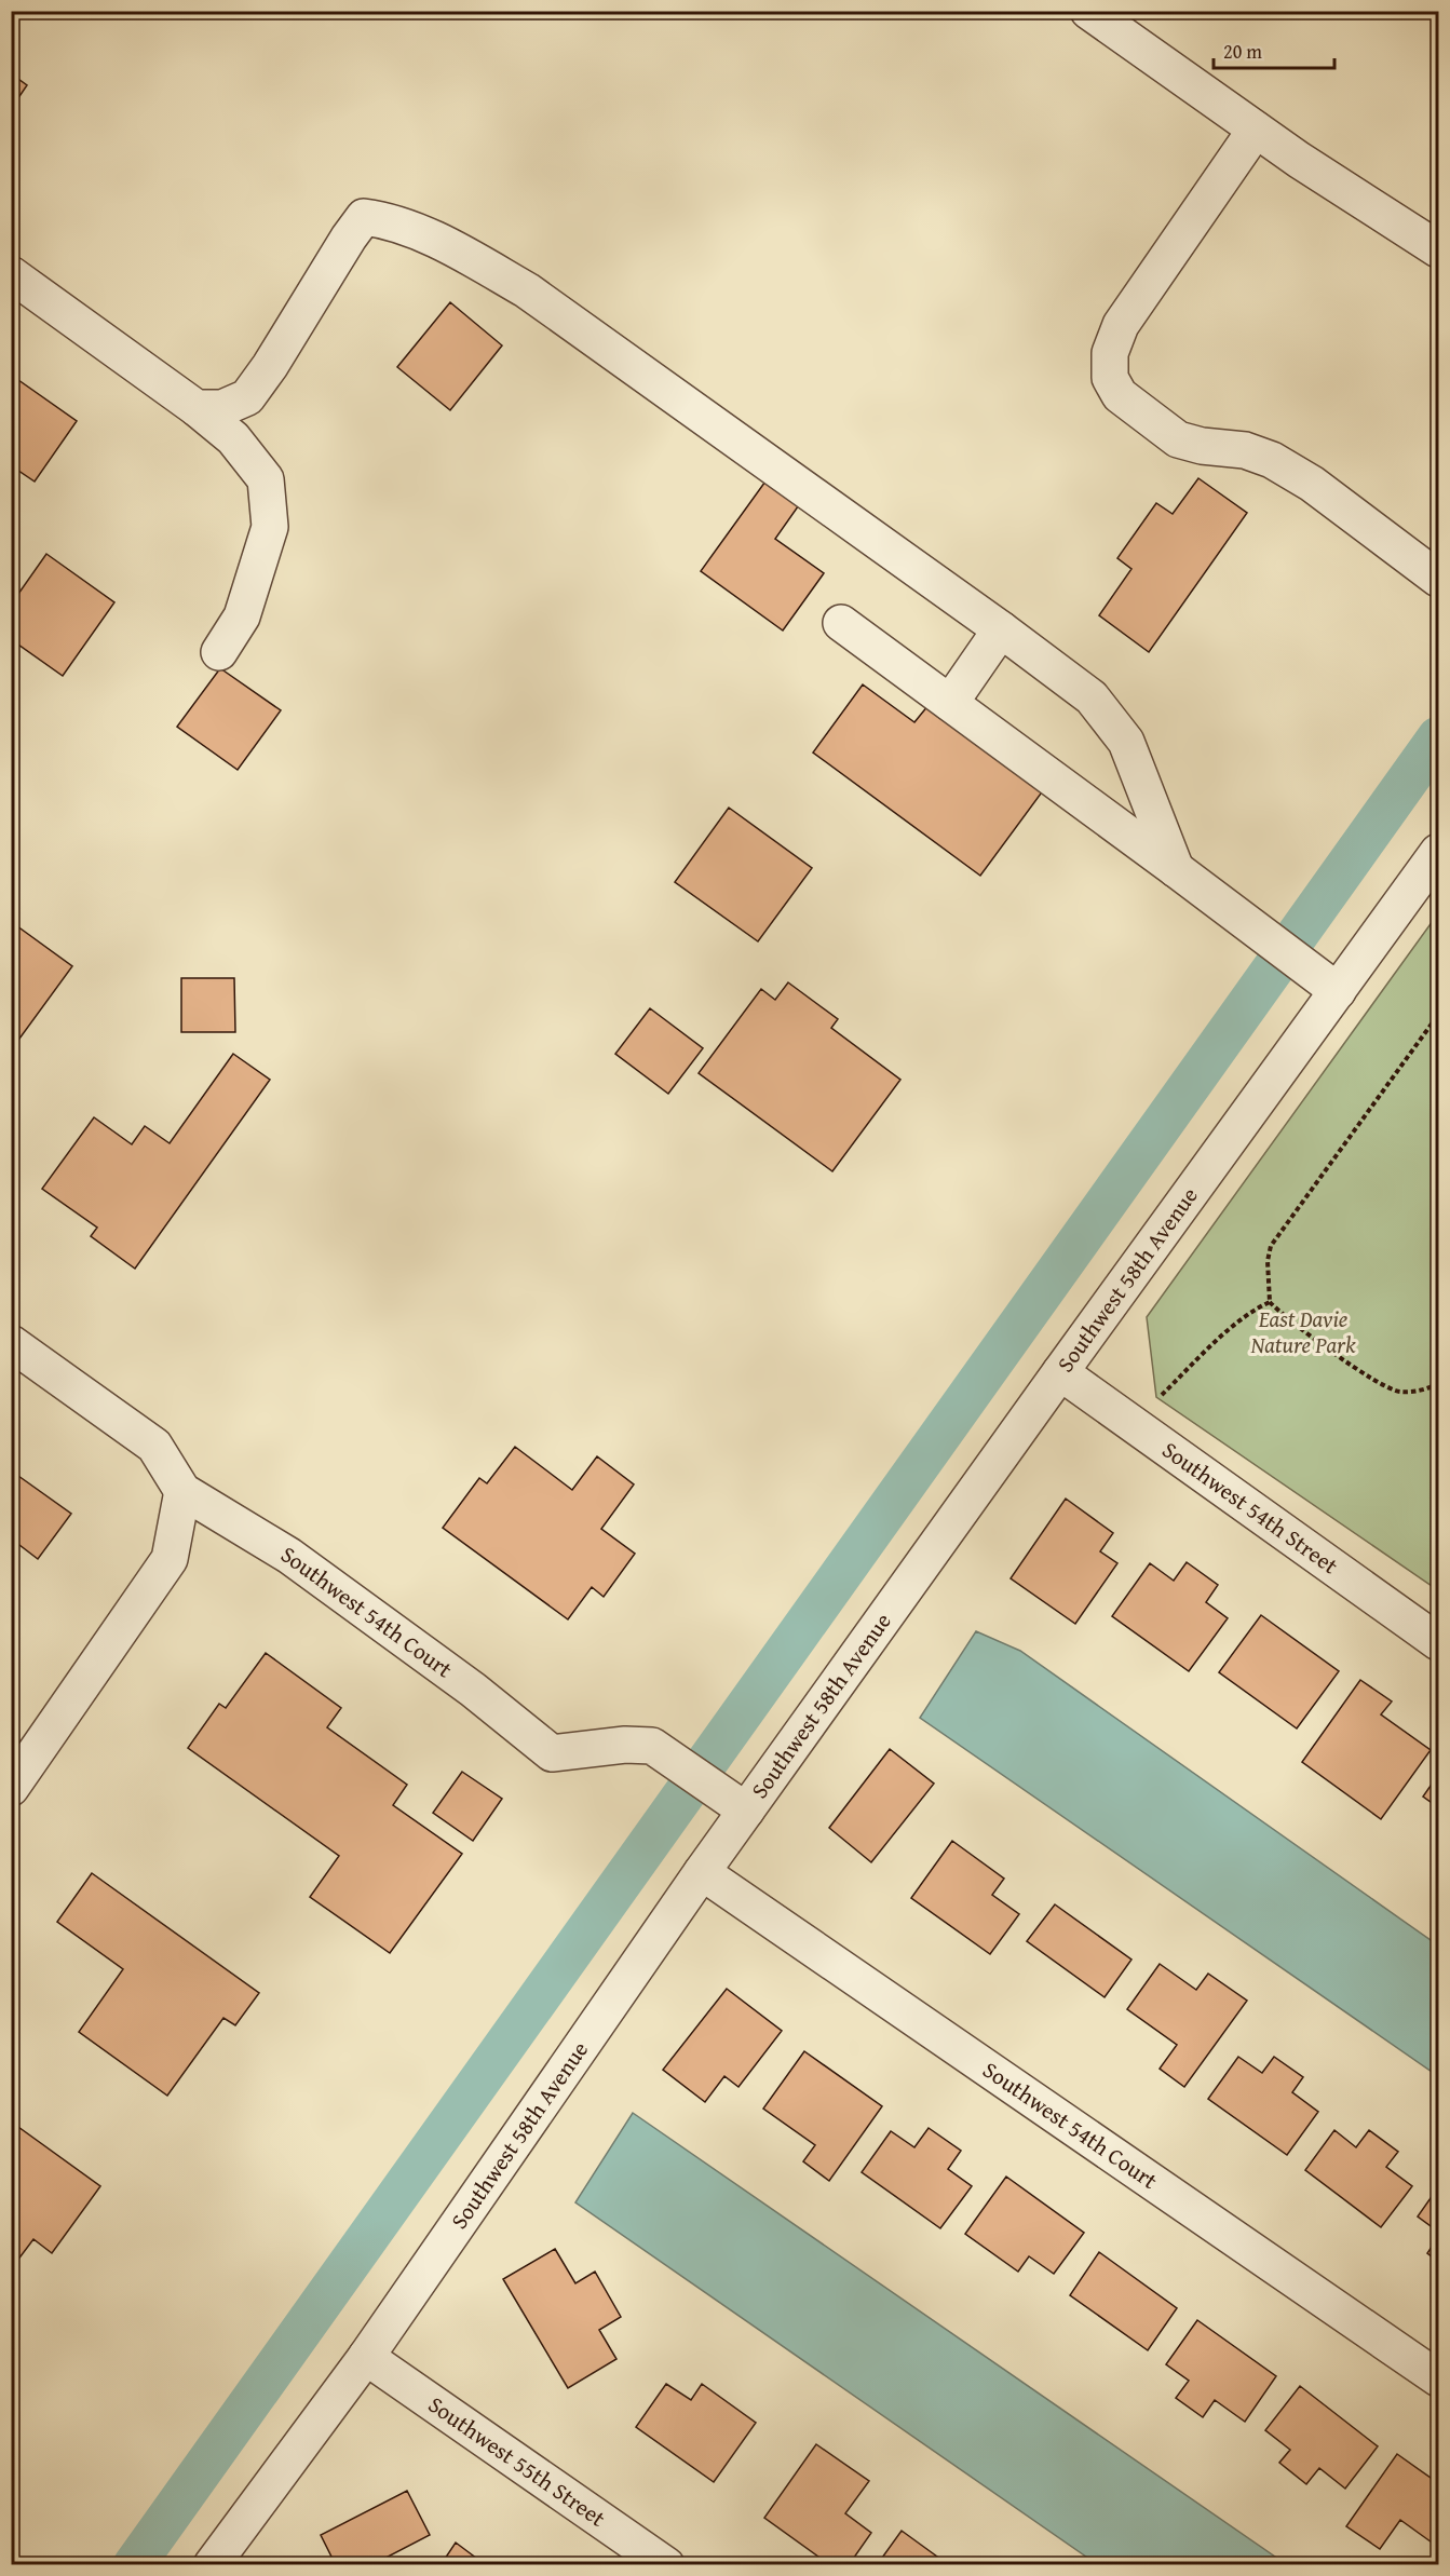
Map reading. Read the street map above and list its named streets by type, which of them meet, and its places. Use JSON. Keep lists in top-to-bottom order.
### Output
{
  "streets": {
    "street": [
      "Southwest 58th Avenue",
      "Southwest 54th Street",
      "Southwest 54th Court",
      "Southwest 55th Street"
    ]
  },
  "crossings": [
    ["Southwest 58th Avenue", "Southwest 54th Street"],
    ["Southwest 58th Avenue", "Southwest 54th Court"],
    ["Southwest 58th Avenue", "Southwest 55th Street"]
  ],
  "parks": ["East Davie Nature Park"],
  "scale_bar": "20 m"
}
